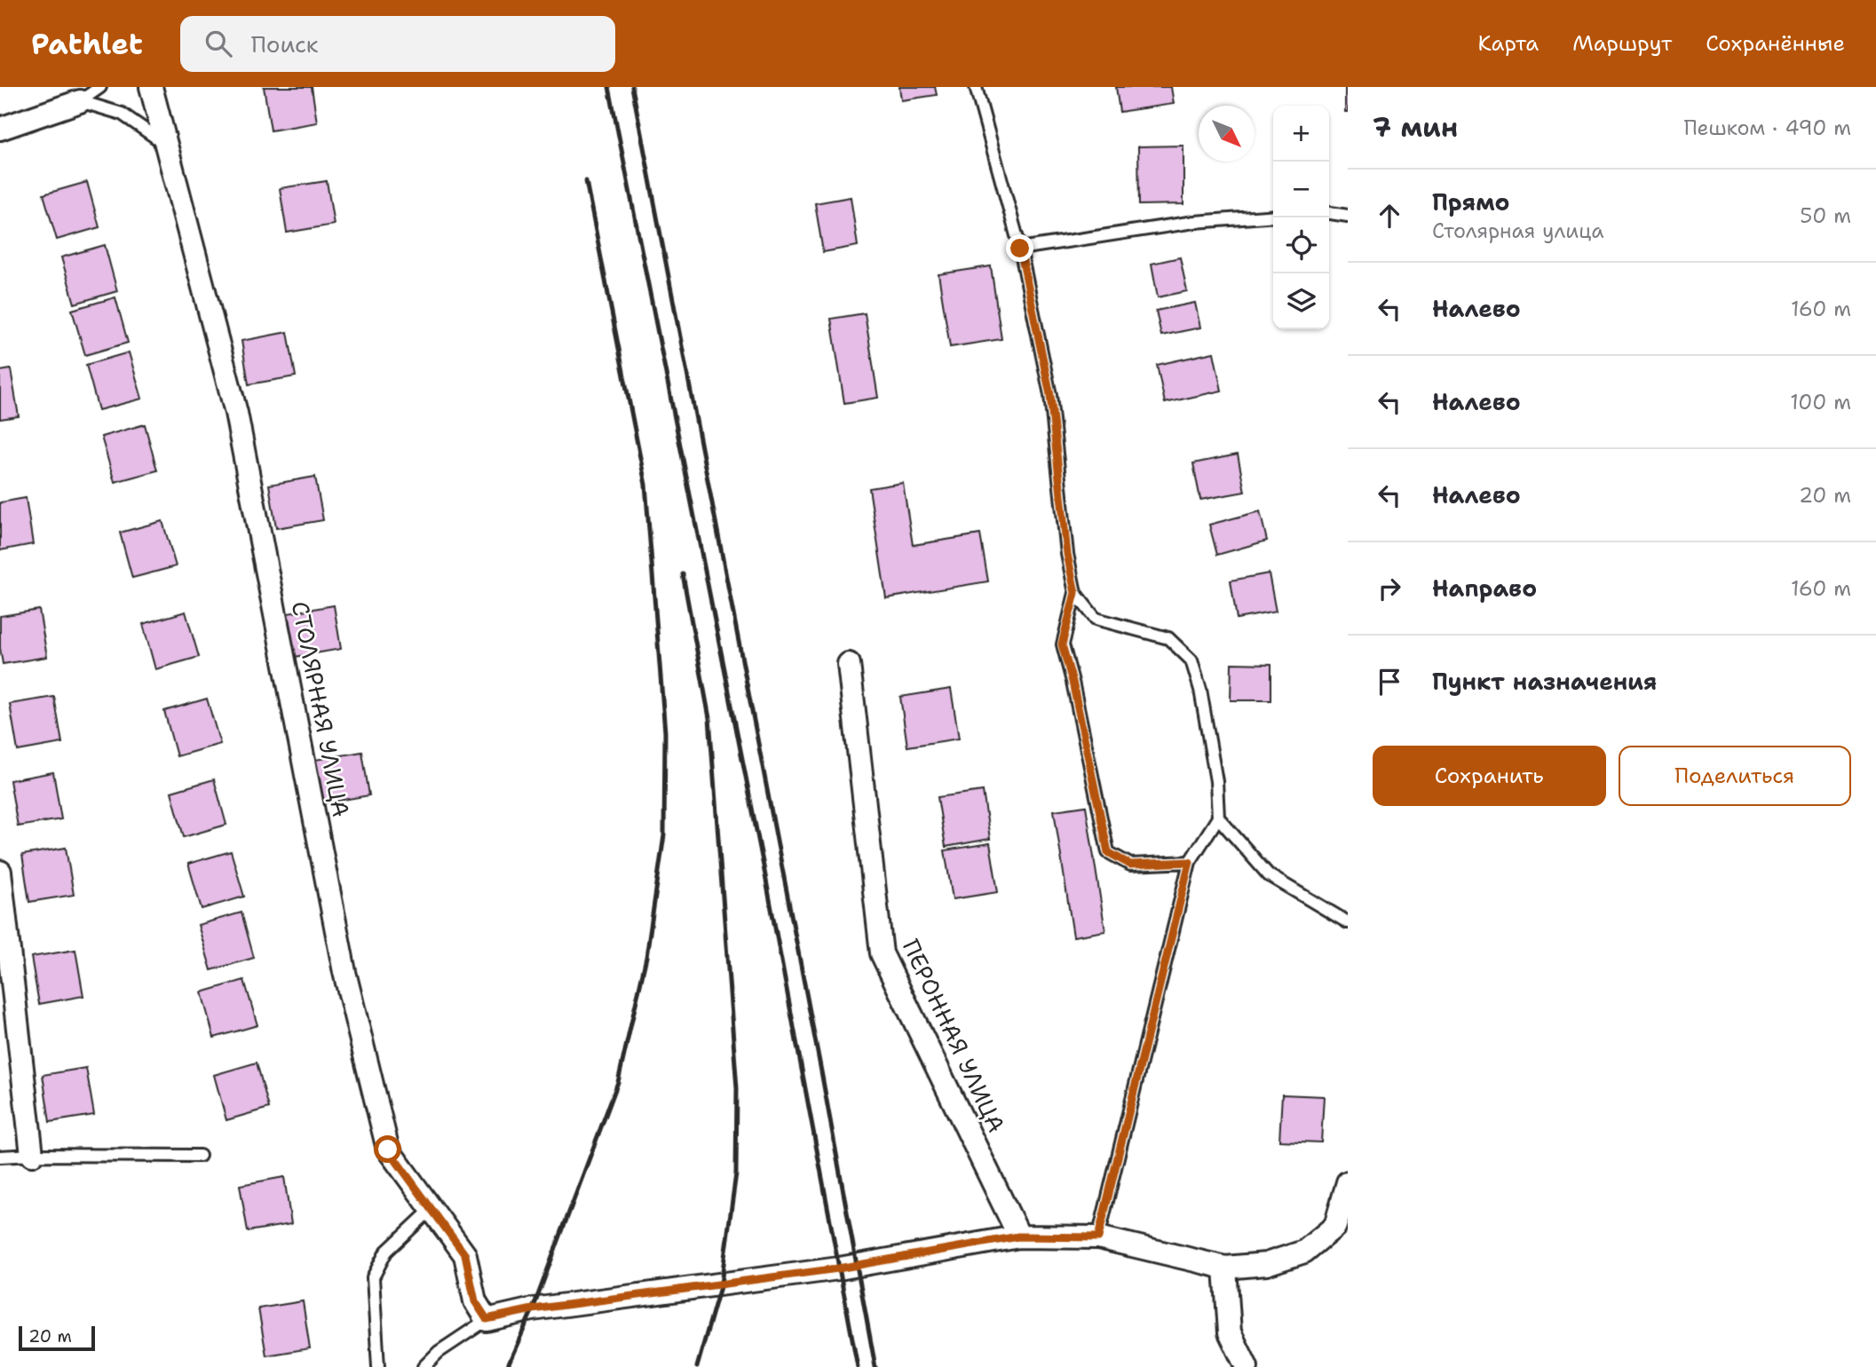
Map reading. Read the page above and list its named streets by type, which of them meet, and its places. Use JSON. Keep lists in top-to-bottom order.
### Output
{
  "streets": {
    "street": ["СТОЛЯРНАЯ УЛИЦА", "ПЕРОННАЯ УЛИЦА"]
  },
  "scale_bar": "20 m",
  "north": "bottom right",
  "page": {
    "header": "Pathlet",
    "search": "Поиск",
    "nav": ["Карта", "Маршрут", "Сохранённые"],
    "heading": ["7 мин", "Пешком · 490 m"],
    "map_buttons": ["+", "−"],
    "list": [
      ["Прямо", "Столярная улица", "50 m"],
      ["Налево", "160 m"],
      ["Налево", "100 m"],
      ["Налево", "20 m"],
      ["Направо", "160 m"],
      "Пункт назначения"
    ],
    "buttons": ["Сохранить", "Поделиться"],
    "scale": "20 m"
  }
}
